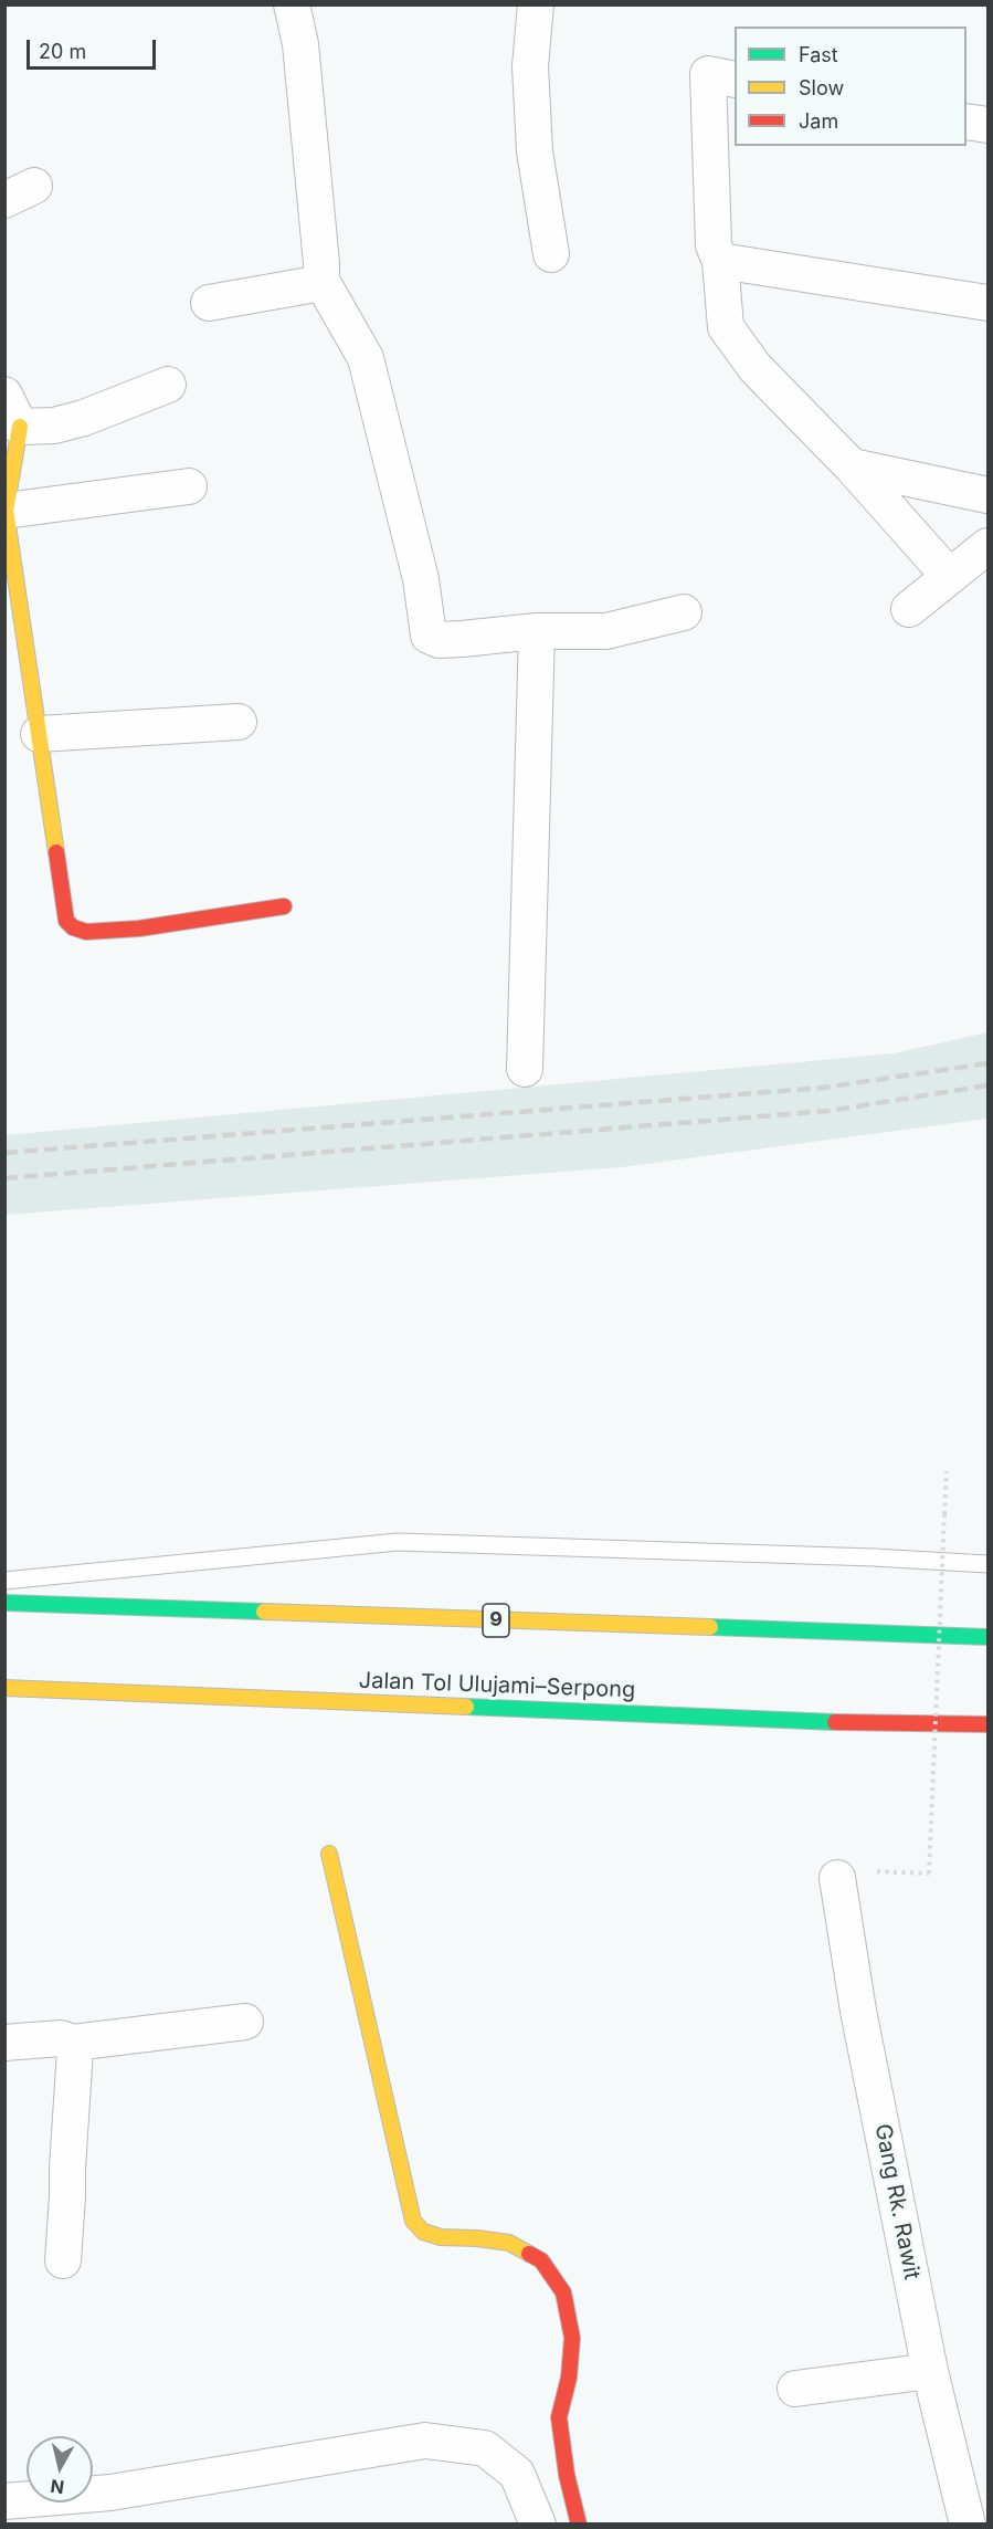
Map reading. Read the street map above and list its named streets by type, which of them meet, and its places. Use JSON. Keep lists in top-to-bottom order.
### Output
{
  "streets": {
    "main road": ["9", "Jalan Tol Ulujami–Serpong"],
    "street": ["Gang Rk. Rawit"]
  },
  "legend": ["Fast", "Slow", "Jam"],
  "scale_bar": "20 m",
  "north": "bottom"
}
